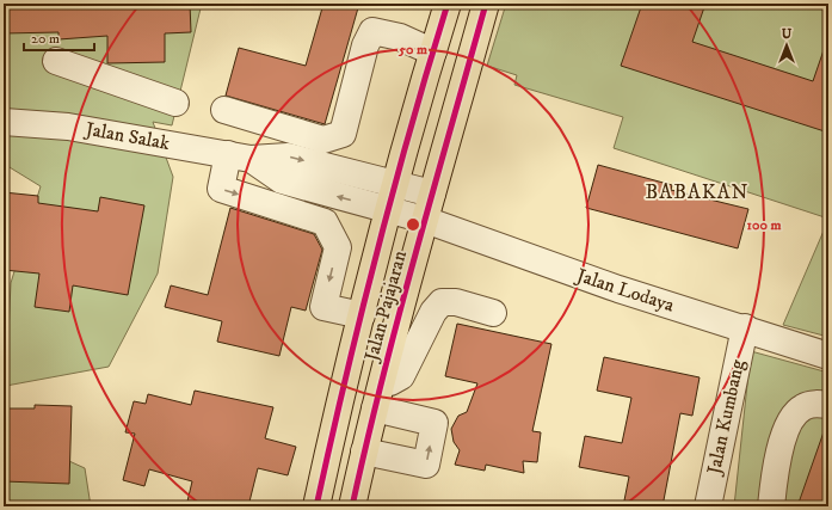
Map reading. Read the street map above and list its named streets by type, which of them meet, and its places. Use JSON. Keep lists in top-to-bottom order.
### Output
{
  "streets": {
    "highway": ["Jalan Pajajaran"],
    "street": ["Jalan Salak", "Jalan Lodaya", "Jalan Kumbang"]
  },
  "crossings": [
    ["Jalan Salak", "Jalan Lodaya"],
    ["Jalan Salak", "Jalan Pajajaran"],
    ["Jalan Lodaya", "Jalan Pajajaran"],
    ["Jalan Lodaya", "Jalan Kumbang"]
  ],
  "districts": ["BABAKAN"],
  "scale_bar": "20 m",
  "north": "top",
  "rings": ["50 m", "100 m"]
}
